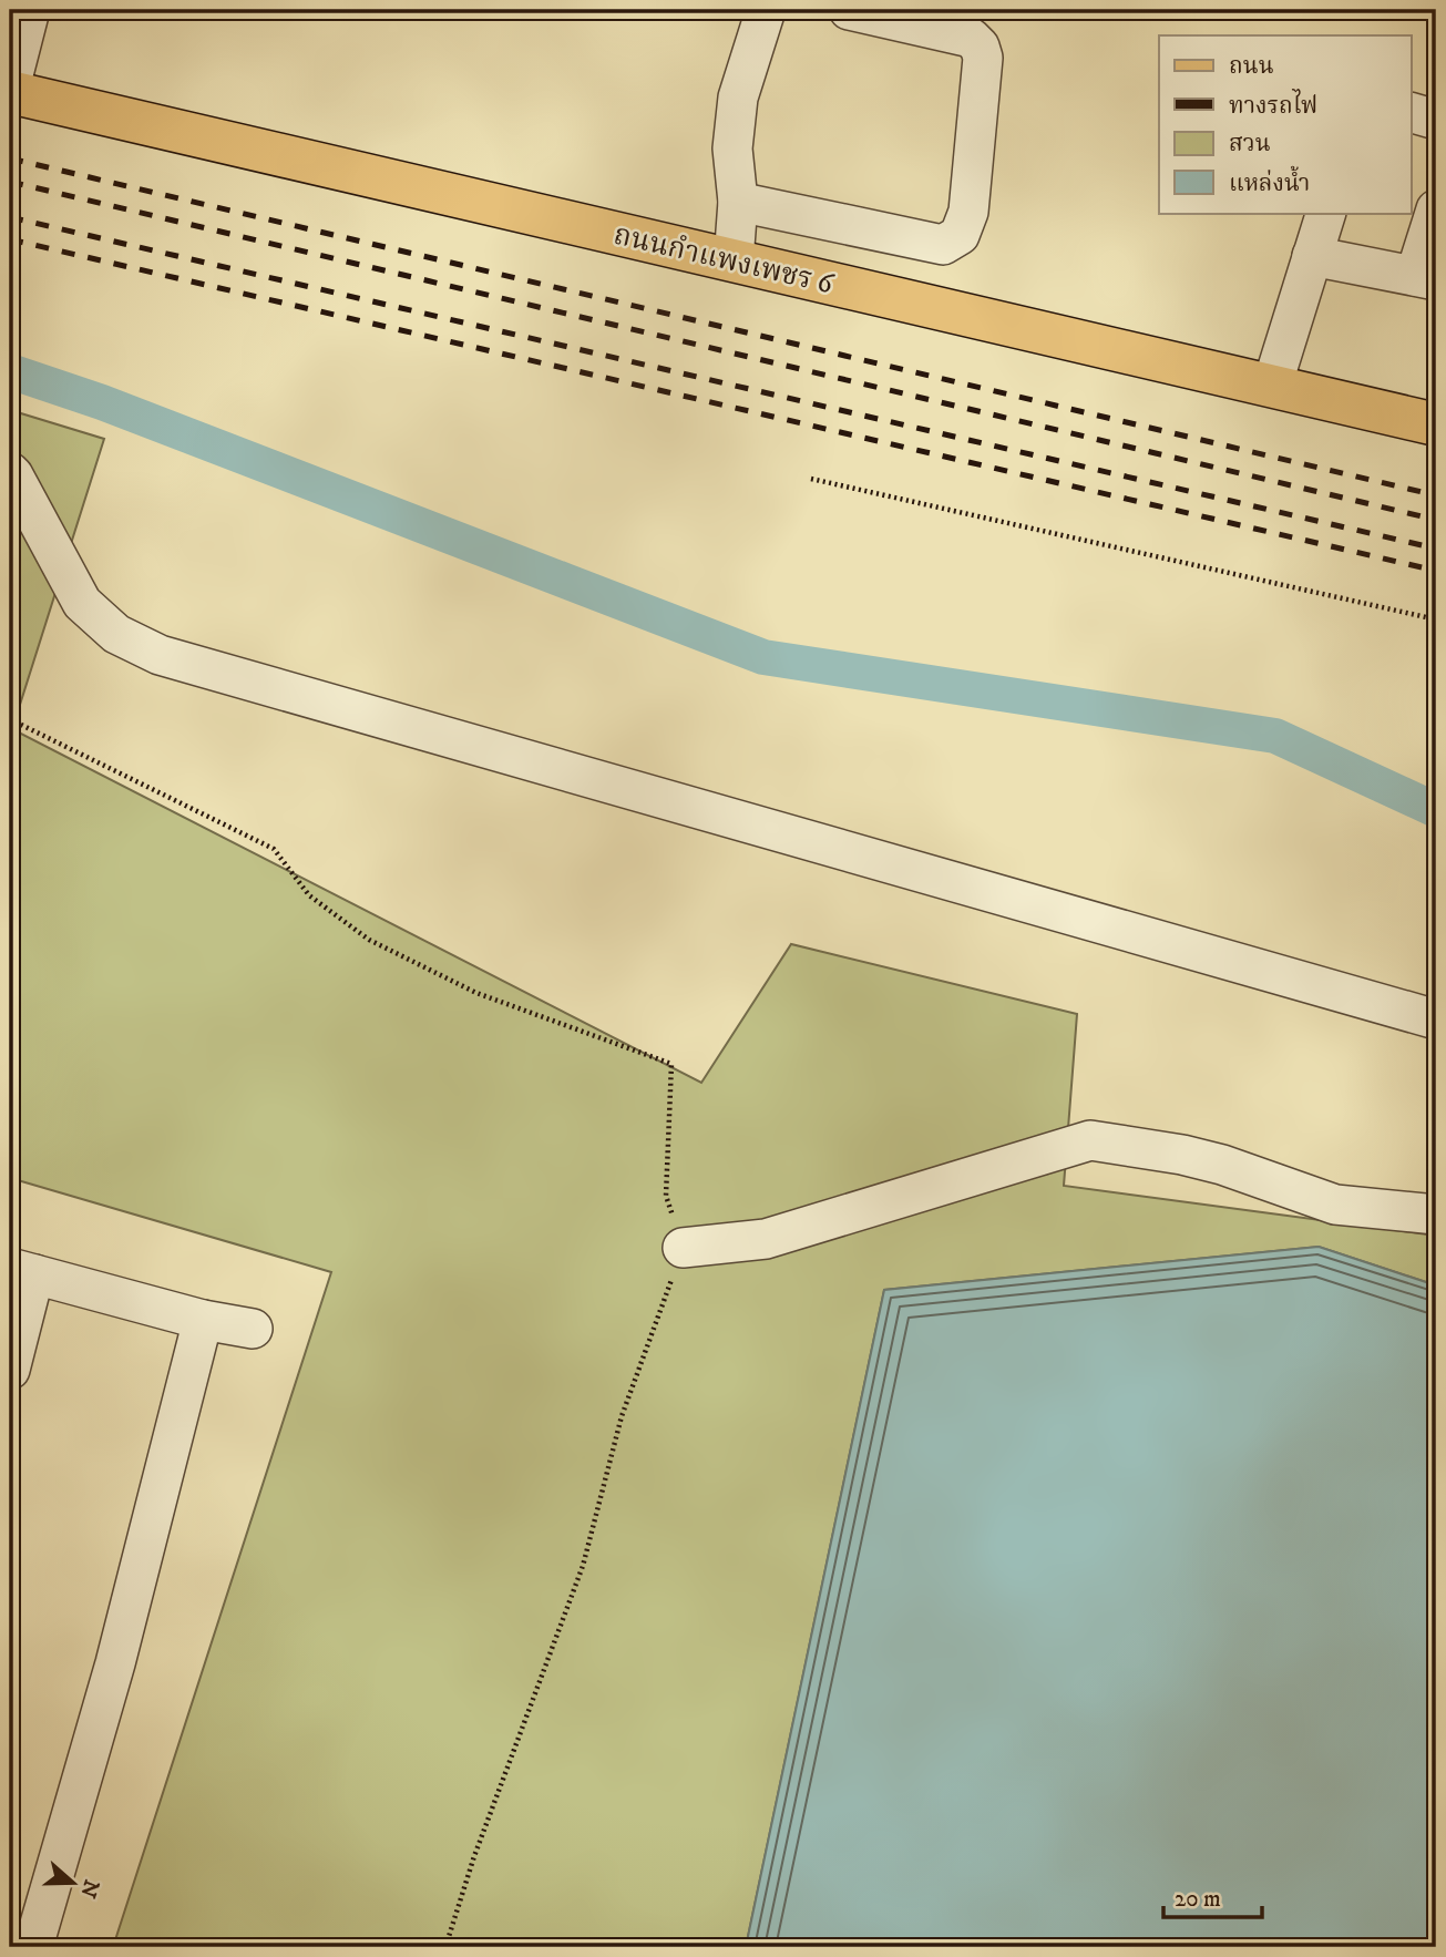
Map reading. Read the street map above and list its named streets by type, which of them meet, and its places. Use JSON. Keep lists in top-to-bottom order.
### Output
{
  "streets": {
    "main road": ["ถนนกำแพงเพชร 6"]
  },
  "legend": [
    "ถนน",
    "ทางรถไฟ",
    "สวน",
    "แหล่งน้ำ"
  ],
  "scale_bar": "20 m",
  "north": "right"
}
